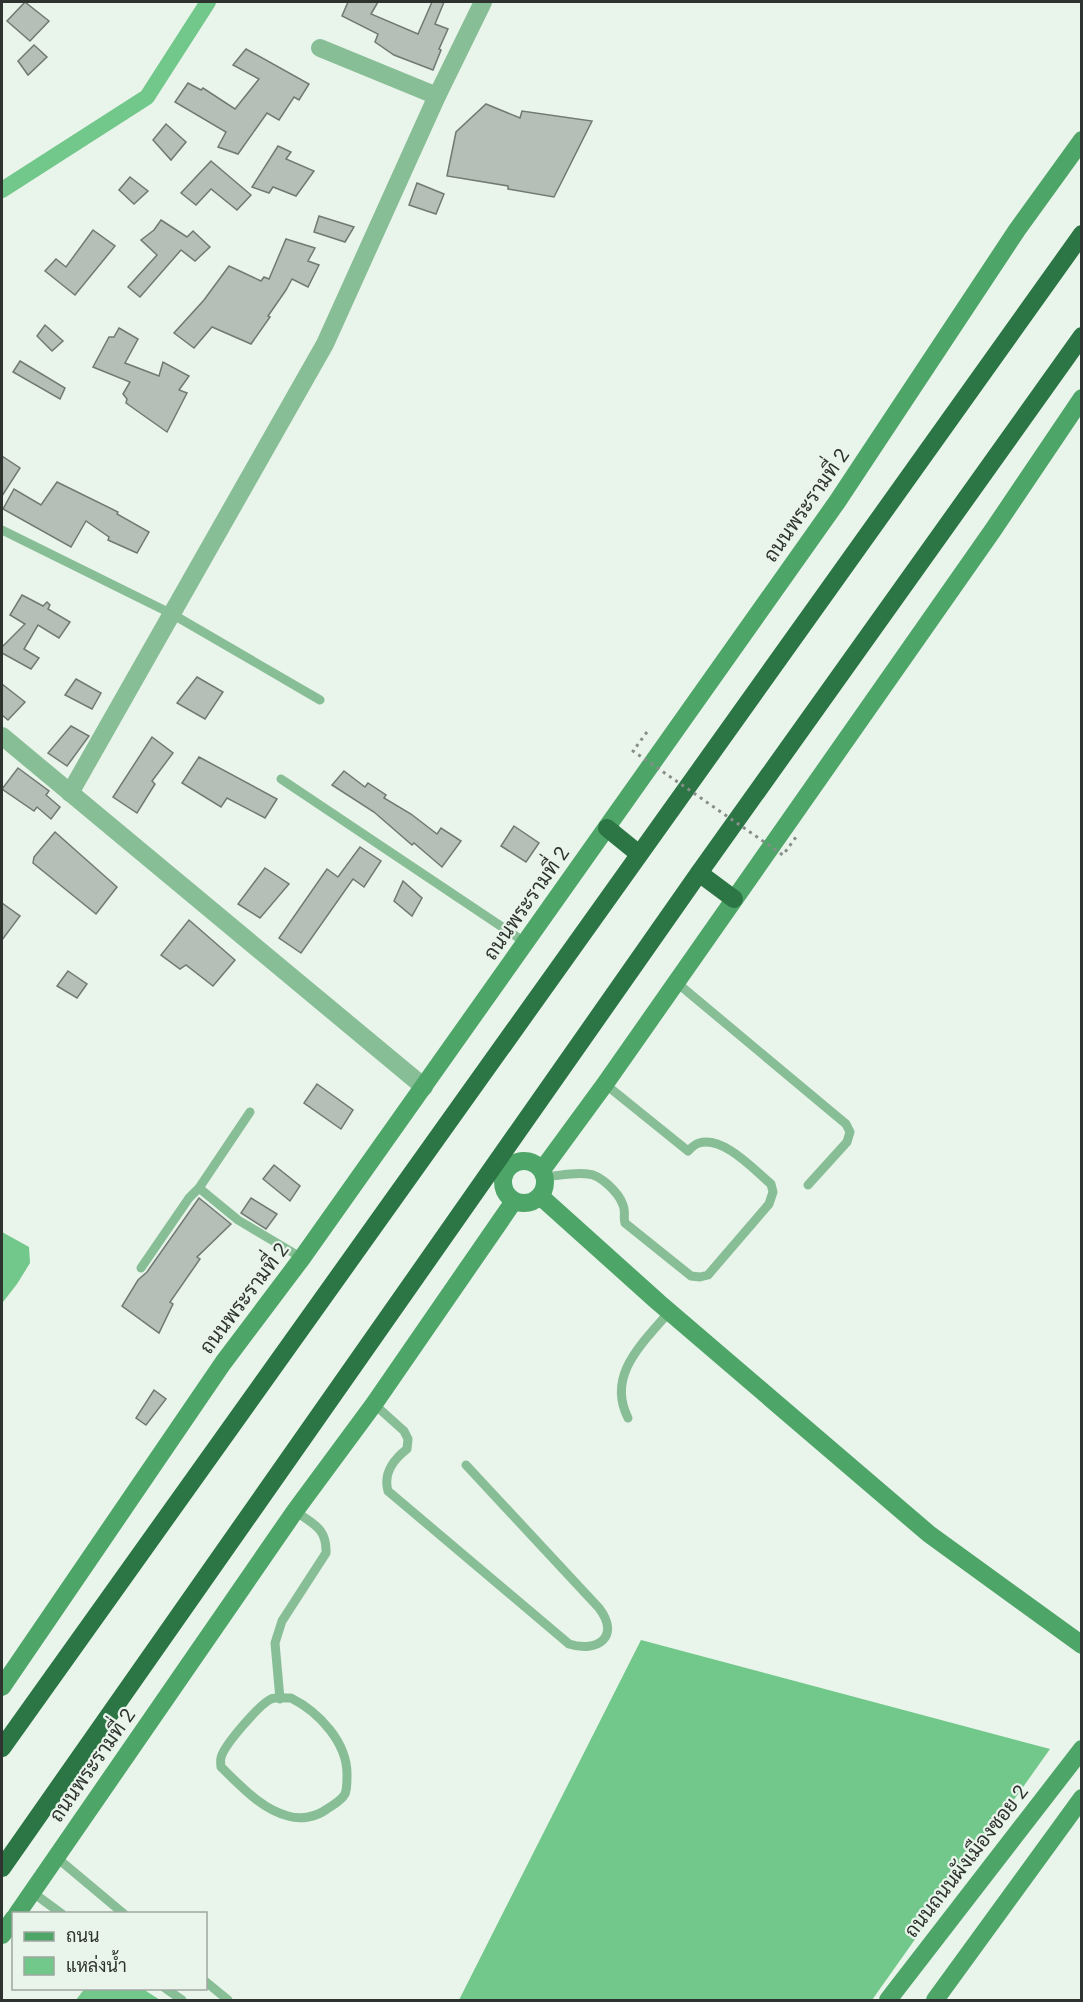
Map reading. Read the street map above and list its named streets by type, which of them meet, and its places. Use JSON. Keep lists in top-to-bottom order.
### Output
{
  "streets": {
    "highway": ["ถนนพระรามที่ 2"],
    "main road": ["ถนนถนนผังเมืองซอย 2"]
  },
  "legend": ["ถนน", "แหล่งน้ำ"]
}
